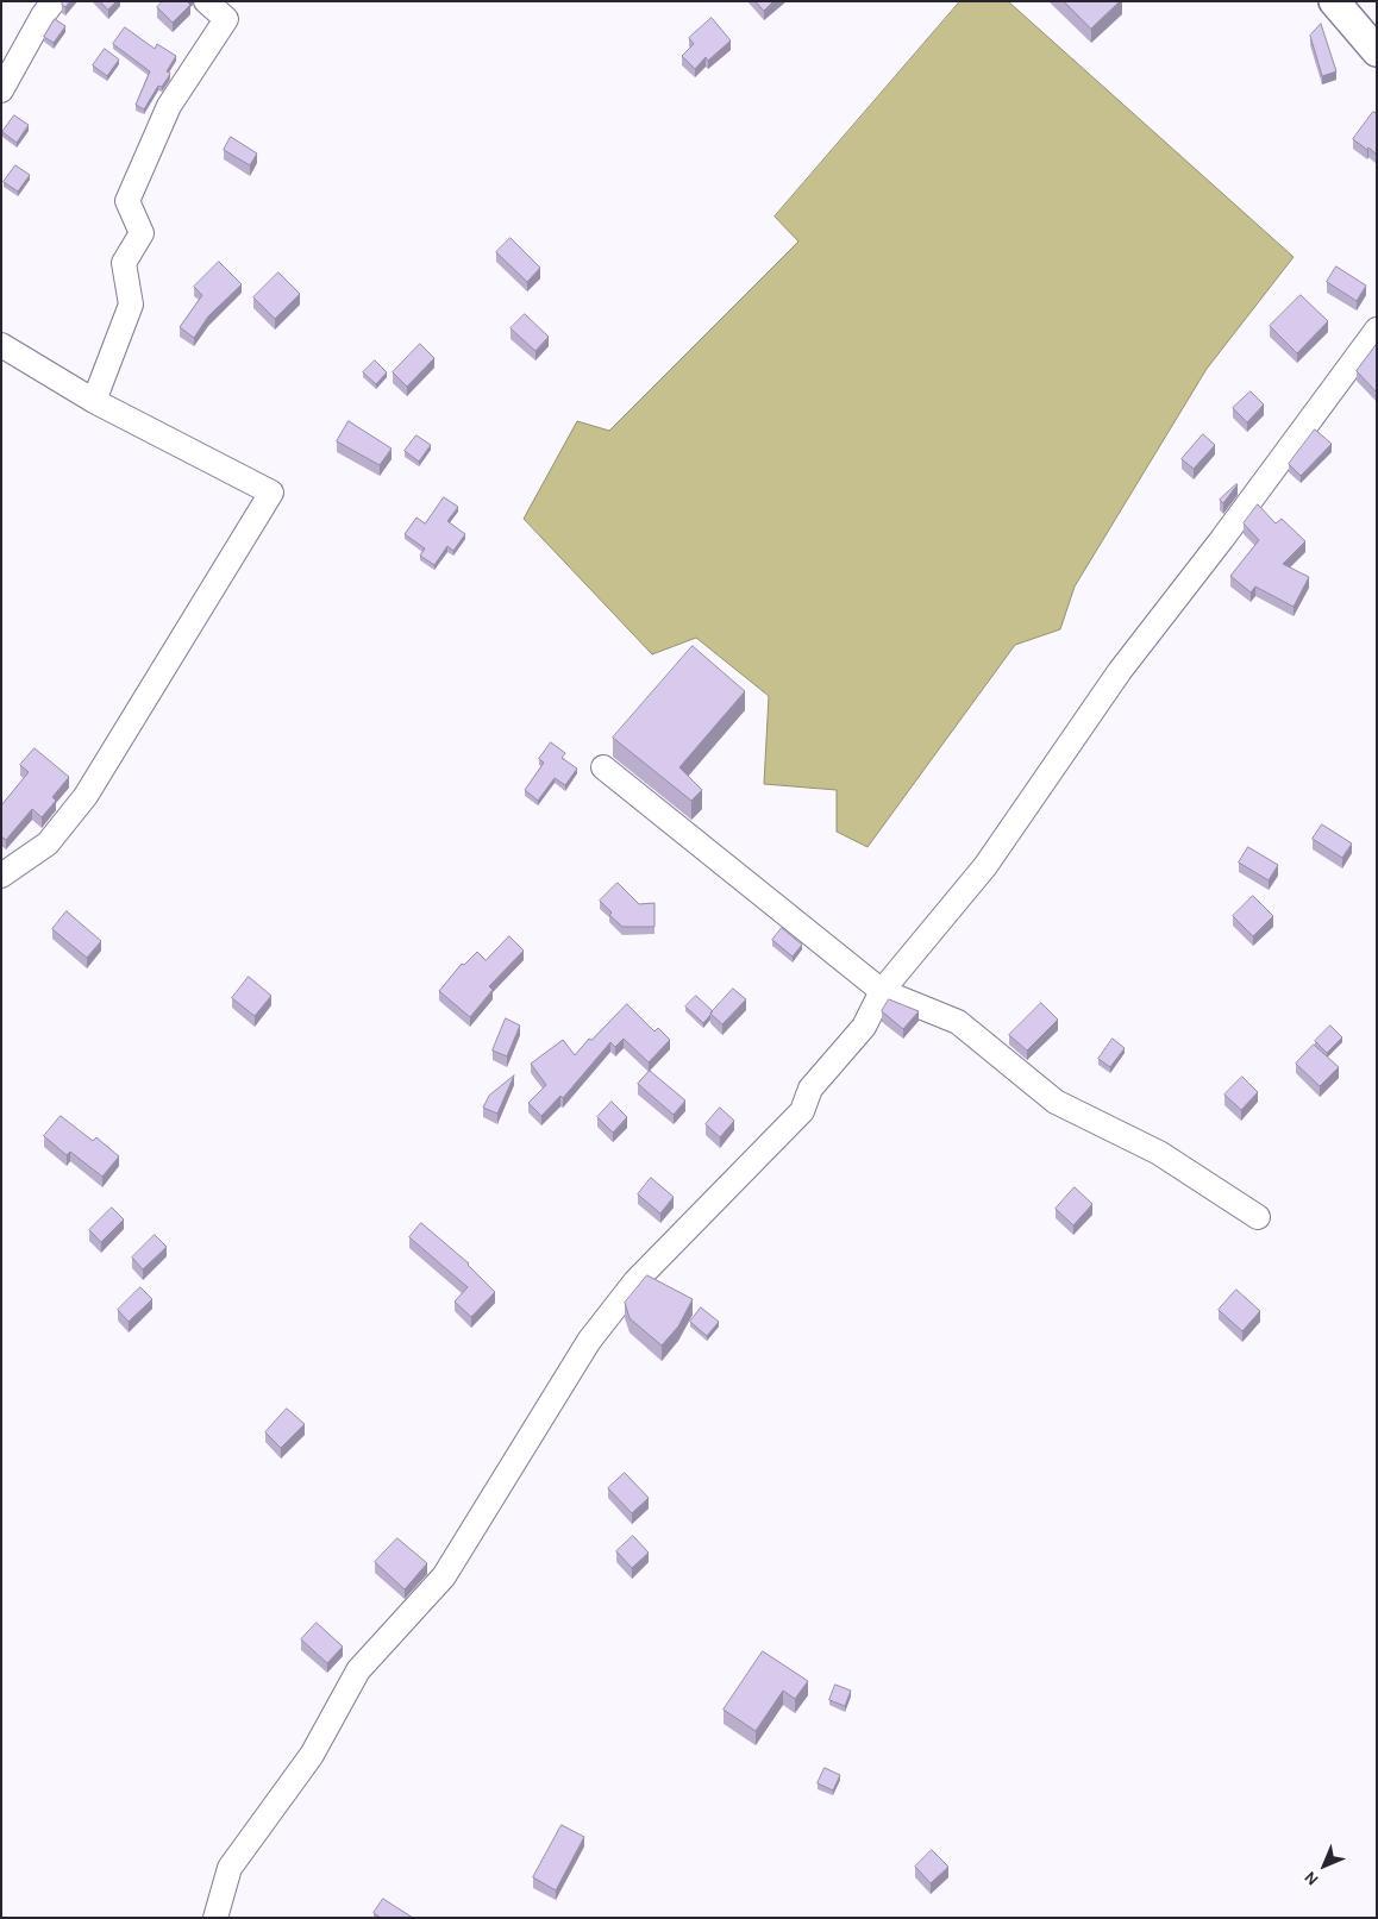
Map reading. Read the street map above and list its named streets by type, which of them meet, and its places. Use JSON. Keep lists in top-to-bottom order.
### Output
{
  "north": "bottom left"
}
